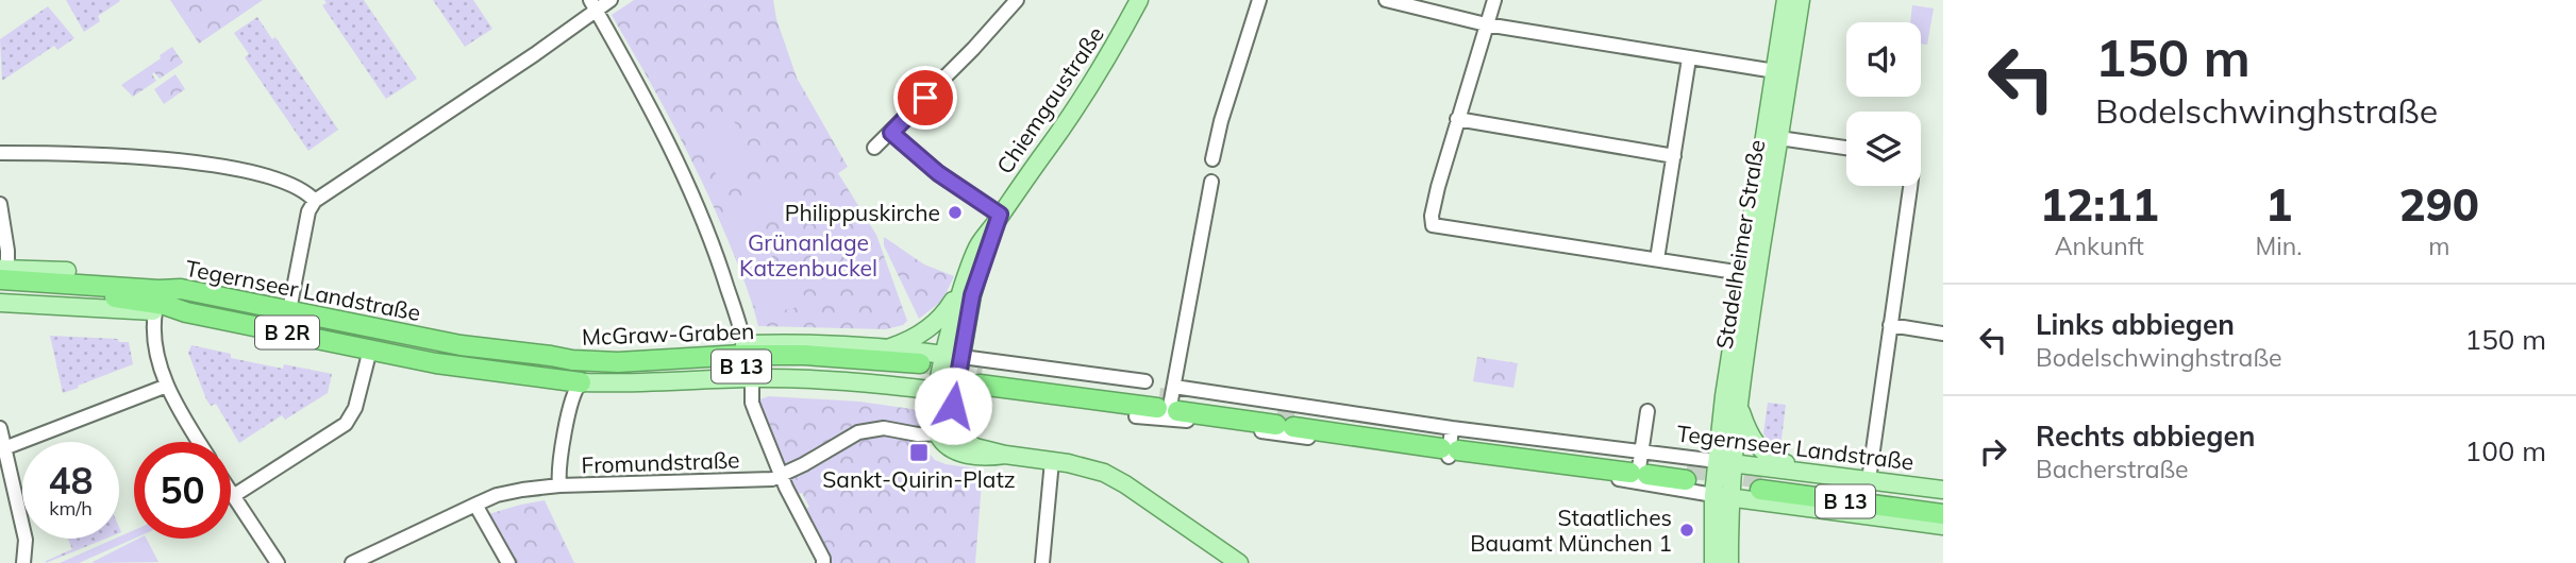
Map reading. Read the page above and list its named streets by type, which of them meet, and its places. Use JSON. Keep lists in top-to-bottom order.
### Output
{
  "streets": {
    "highway": [
      "Tegernseer Landstraße",
      "B 2R",
      "McGraw-Graben",
      "B 13"
    ],
    "main road": ["Chiemgaustraße", "Stadelheimer Straße"],
    "street": ["Fromundstraße"]
  },
  "crossings": [
    ["Chiemgaustraße", "B 2R"],
    ["Stadelheimer Straße", "Tegernseer Landstraße"],
    ["Tegernseer Landstraße", "B 2R"],
    ["Tegernseer Landstraße", "McGraw-Graben"],
    ["B 2R", "McGraw-Graben"]
  ],
  "parks": ["Grünanlage Katzenbuckel"],
  "places": {
    "other": ["Philippuskirche", "Staatliches Bauamt München 1"],
    "transit": ["Sankt-Quirin-Platz"]
  },
  "page": {
    "turn": ["150 m", "Bodelschwinghstraße"],
    "eta": [
      "12:11",
      "Ankunft",
      "1",
      "Min.",
      "290",
      "m"
    ],
    "list": [
      {
        "name": "Links abbiegen",
        "note": "Bodelschwinghstraße",
        "value": "150 m"
      },
      {
        "name": "Rechts abbiegen",
        "note": "Bacherstraße",
        "value": "100 m"
      }
    ],
    "speed": "48 km/h",
    "limit": "50"
  }
}
